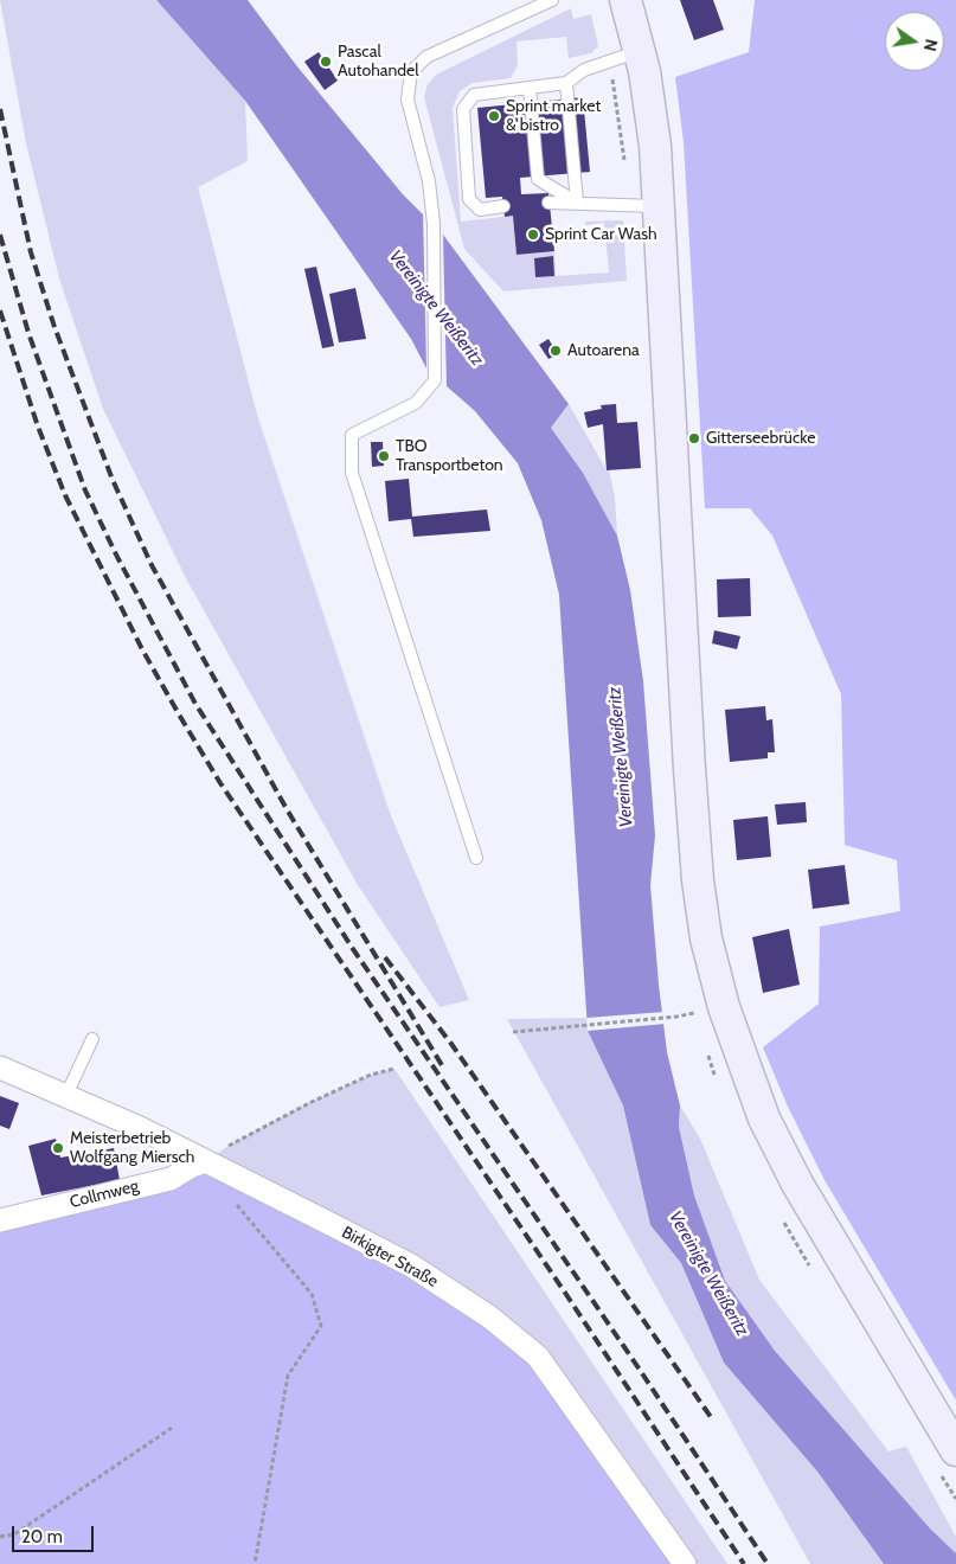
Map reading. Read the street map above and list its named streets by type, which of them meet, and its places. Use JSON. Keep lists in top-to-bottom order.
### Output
{
  "streets": {
    "street": ["Collmweg", "Birkigter Straße"]
  },
  "crossings": [
    ["Collmweg", "Birkigter Straße"]
  ],
  "water": ["Vereinigte Weißeritz"],
  "places": [
    "Pascal Autohandel",
    "Sprint market & bistro",
    "Sprint Car Wash",
    "Autoarena",
    "Gitterseebrücke",
    "TBO Transportbeton",
    "Meisterbetrieb Wolfgang Miersch"
  ],
  "scale_bar": "20 m",
  "north": "right"
}
